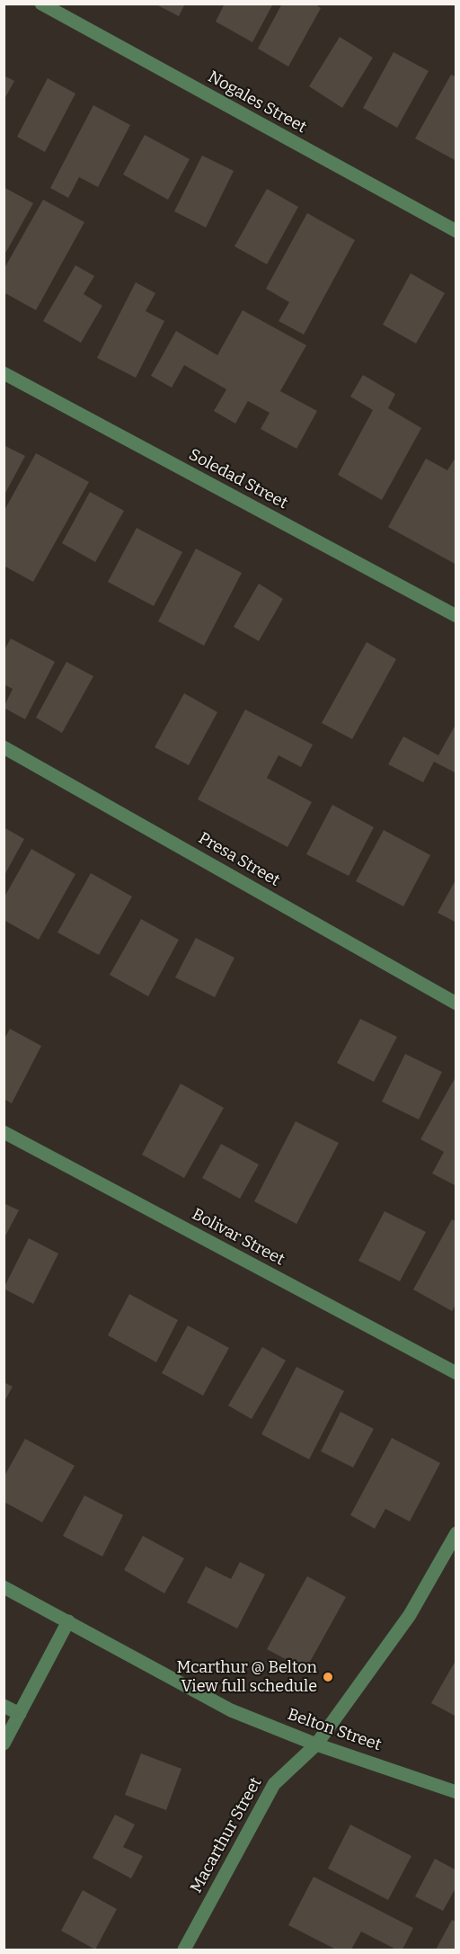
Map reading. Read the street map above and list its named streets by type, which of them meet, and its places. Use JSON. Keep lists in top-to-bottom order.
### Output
{
  "streets": {
    "street": [
      "Nogales Street",
      "Soledad Street",
      "Presa Street",
      "Bolivar Street",
      "Belton Street",
      "Macarthur Street"
    ]
  },
  "crossings": [
    ["Belton Street", "Macarthur Street"]
  ],
  "places": ["Mcarthur @ Belton View full schedule"]
}
